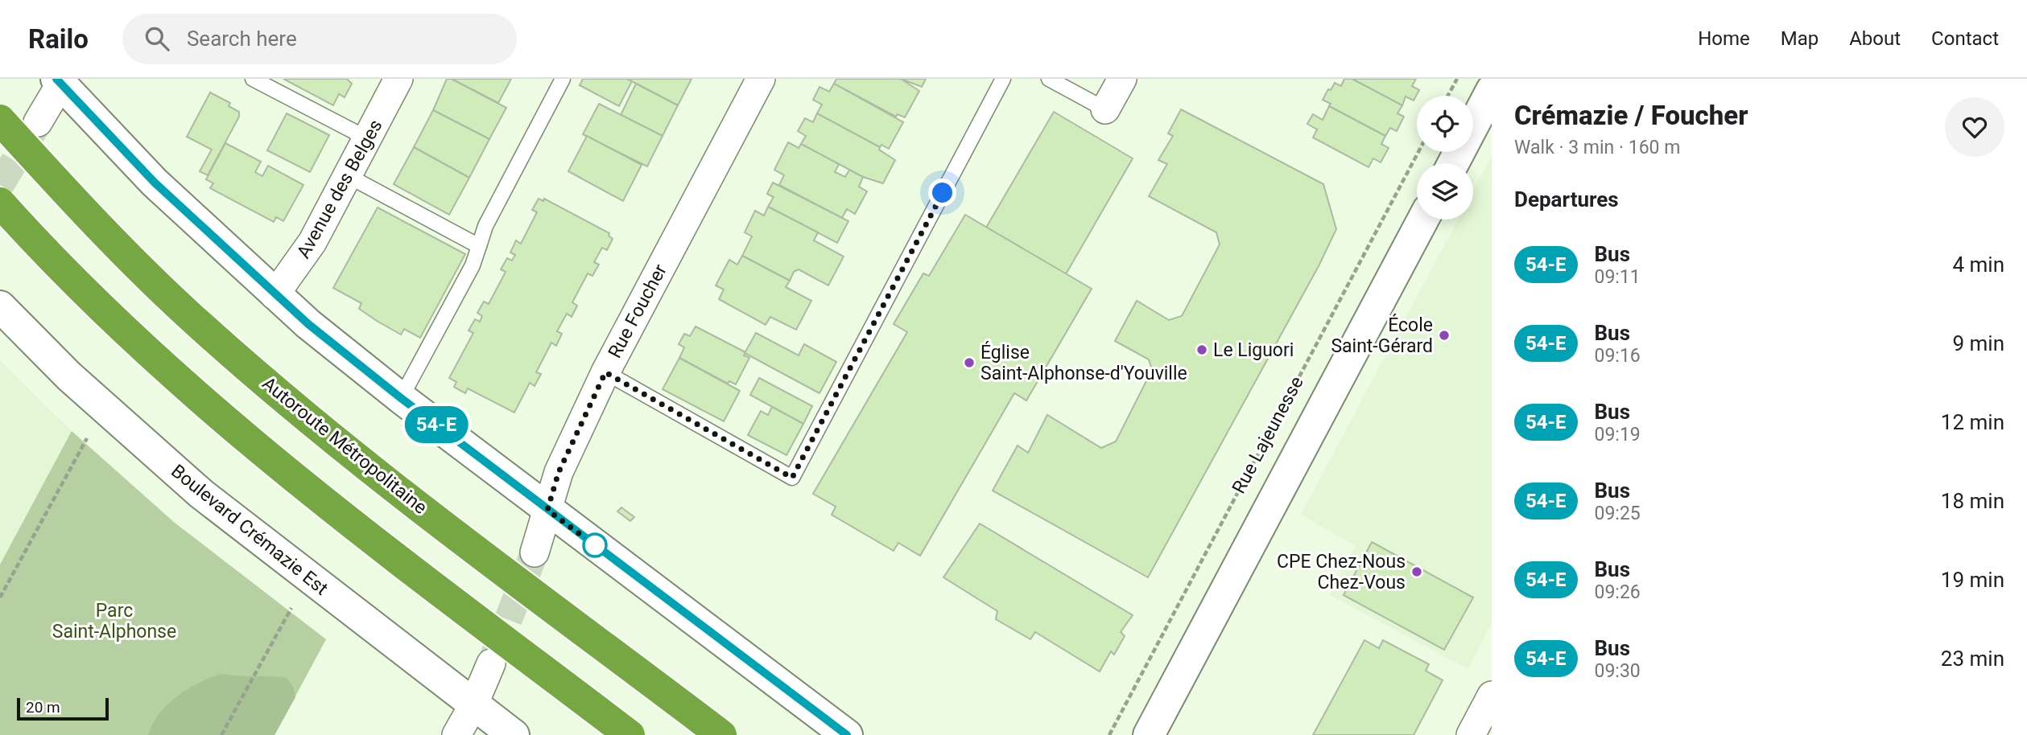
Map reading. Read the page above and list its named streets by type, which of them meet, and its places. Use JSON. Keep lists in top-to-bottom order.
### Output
{
  "streets": {
    "highway": ["Autoroute Métropolitaine"],
    "main road": ["Rue Lajeunesse", "Boulevard Crémazie Est"],
    "street": ["Avenue des Belges", "Rue Foucher"]
  },
  "parks": ["Parc Saint-Alphonse"],
  "places": [
    "École Saint-Gérard",
    "Le Liguori",
    "Église Saint-Alphonse-d'Youville",
    "CPE Chez-Nous Chez-Vous"
  ],
  "lines": ["bus line 54-E"],
  "scale_bar": "20 m",
  "page": {
    "header": "Railo",
    "search": "Search here",
    "nav": [
      "Home",
      "Map",
      "About",
      "Contact"
    ],
    "on_map": "54-E",
    "heading": [
      ["Crémazie / Foucher", "Walk · 3 min · 160 m"],
      "Departures"
    ],
    "list": [
      {
        "mark": "54-E",
        "name": "Bus",
        "note": "09:11",
        "value": "4 min"
      },
      {
        "mark": "54-E",
        "name": "Bus",
        "note": "09:16",
        "value": "9 min"
      },
      {
        "mark": "54-E",
        "name": "Bus",
        "note": "09:19",
        "value": "12 min"
      },
      {
        "mark": "54-E",
        "name": "Bus",
        "note": "09:25",
        "value": "18 min"
      },
      {
        "mark": "54-E",
        "name": "Bus",
        "note": "09:26",
        "value": "19 min"
      },
      {
        "mark": "54-E",
        "name": "Bus",
        "note": "09:30",
        "value": "23 min"
      }
    ],
    "scale": "20 m"
  }
}
